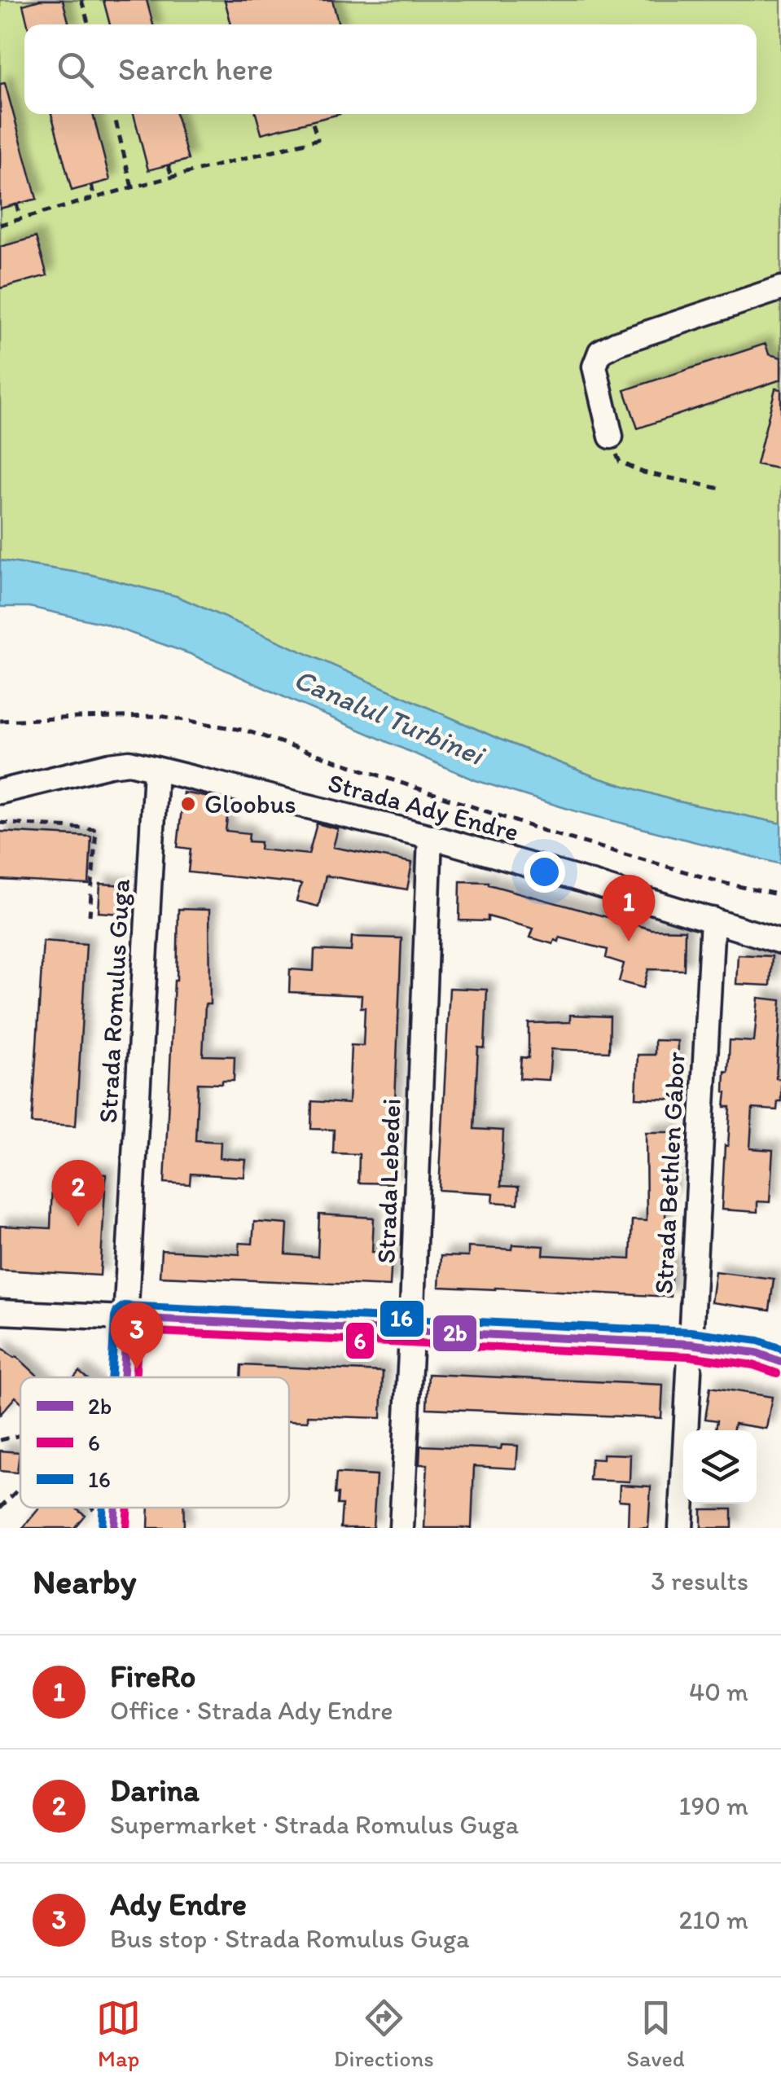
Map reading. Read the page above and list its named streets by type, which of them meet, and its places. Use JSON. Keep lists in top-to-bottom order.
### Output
{
  "streets": {
    "street": [
      "Strada Ady Endre",
      "Strada Romulus Guga",
      "Strada Bethlen Gábor",
      "Strada Lebedei"
    ]
  },
  "crossings": [
    ["Strada Ady Endre", "Strada Romulus Guga"],
    ["Strada Ady Endre", "Strada Bethlen Gábor"],
    ["Strada Ady Endre", "Strada Lebedei"]
  ],
  "water": ["Canalul Turbinei"],
  "places": ["Gloobus"],
  "lines": ["transit line 16", "transit line 2b", "transit line 6"],
  "legend": ["2b", "6", "16"],
  "page": {
    "search": "Search here",
    "pins": ["1", "2", "3"],
    "heading": ["Nearby", "3 results"],
    "list": [
      {
        "mark": "1",
        "name": "FireRo",
        "note": "Office · Strada Ady Endre",
        "value": "40 m"
      },
      {
        "mark": "2",
        "name": "Darina",
        "note": "Supermarket · Strada Romulus Guga",
        "value": "190 m"
      },
      {
        "mark": "3",
        "name": "Ady Endre",
        "note": "Bus stop · Strada Romulus Guga",
        "value": "210 m"
      }
    ],
    "nav": ["Map", "Directions", "Saved"]
  }
}
